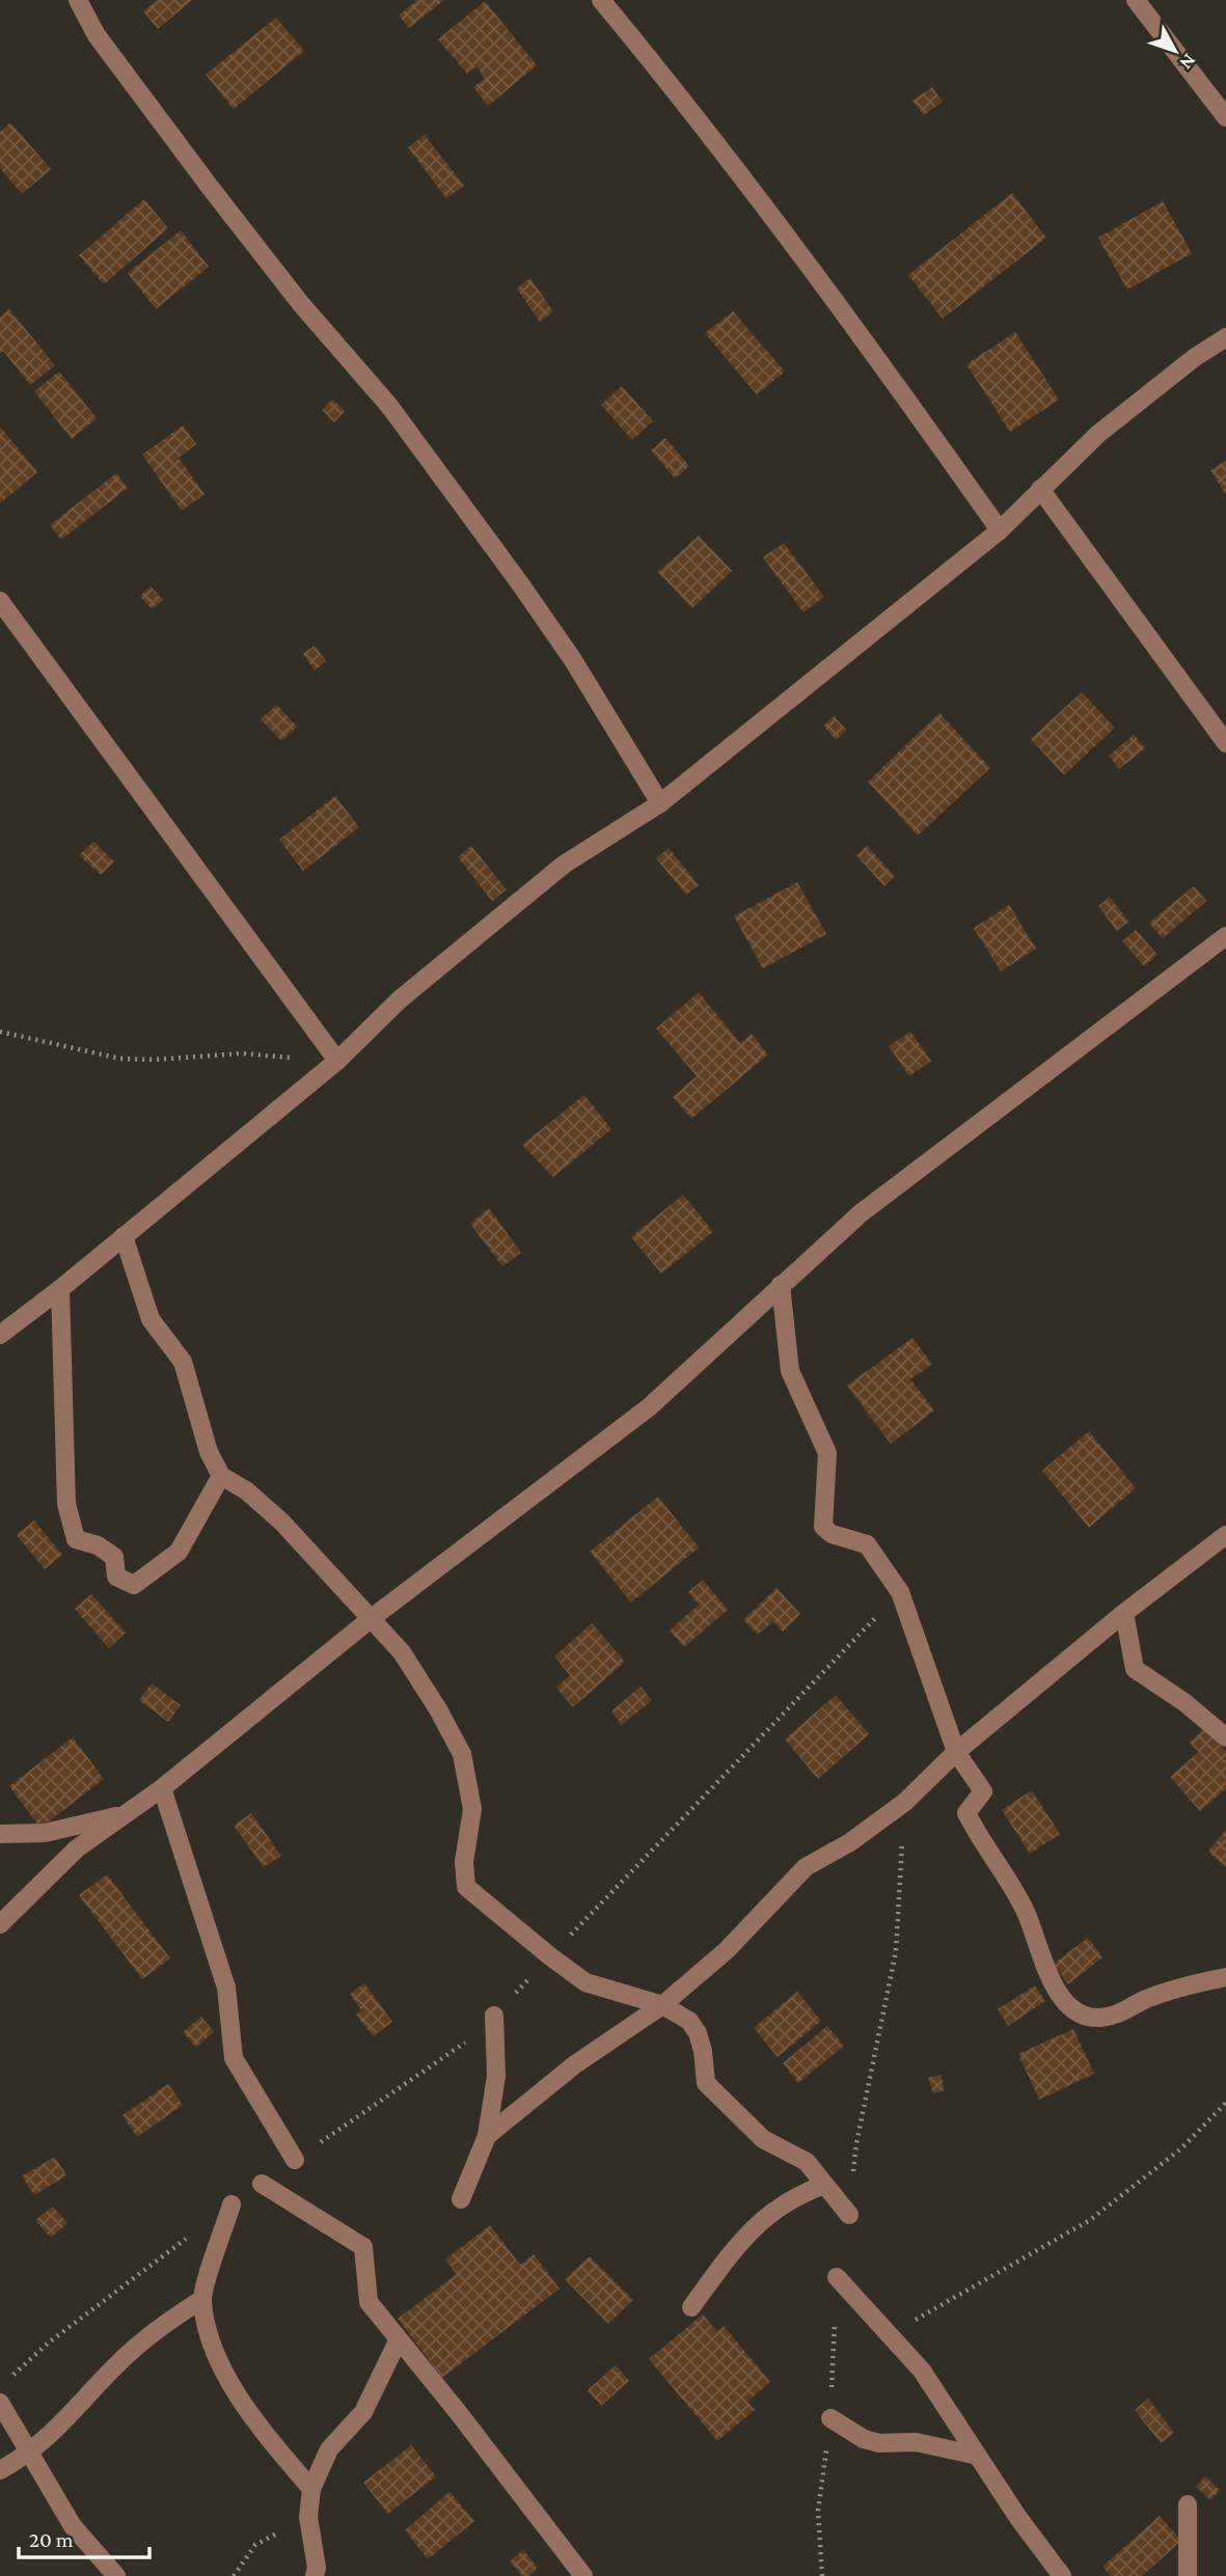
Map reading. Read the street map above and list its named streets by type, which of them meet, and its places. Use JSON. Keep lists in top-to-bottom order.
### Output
{
  "scale_bar": "20 m",
  "north": "bottom right"
}
